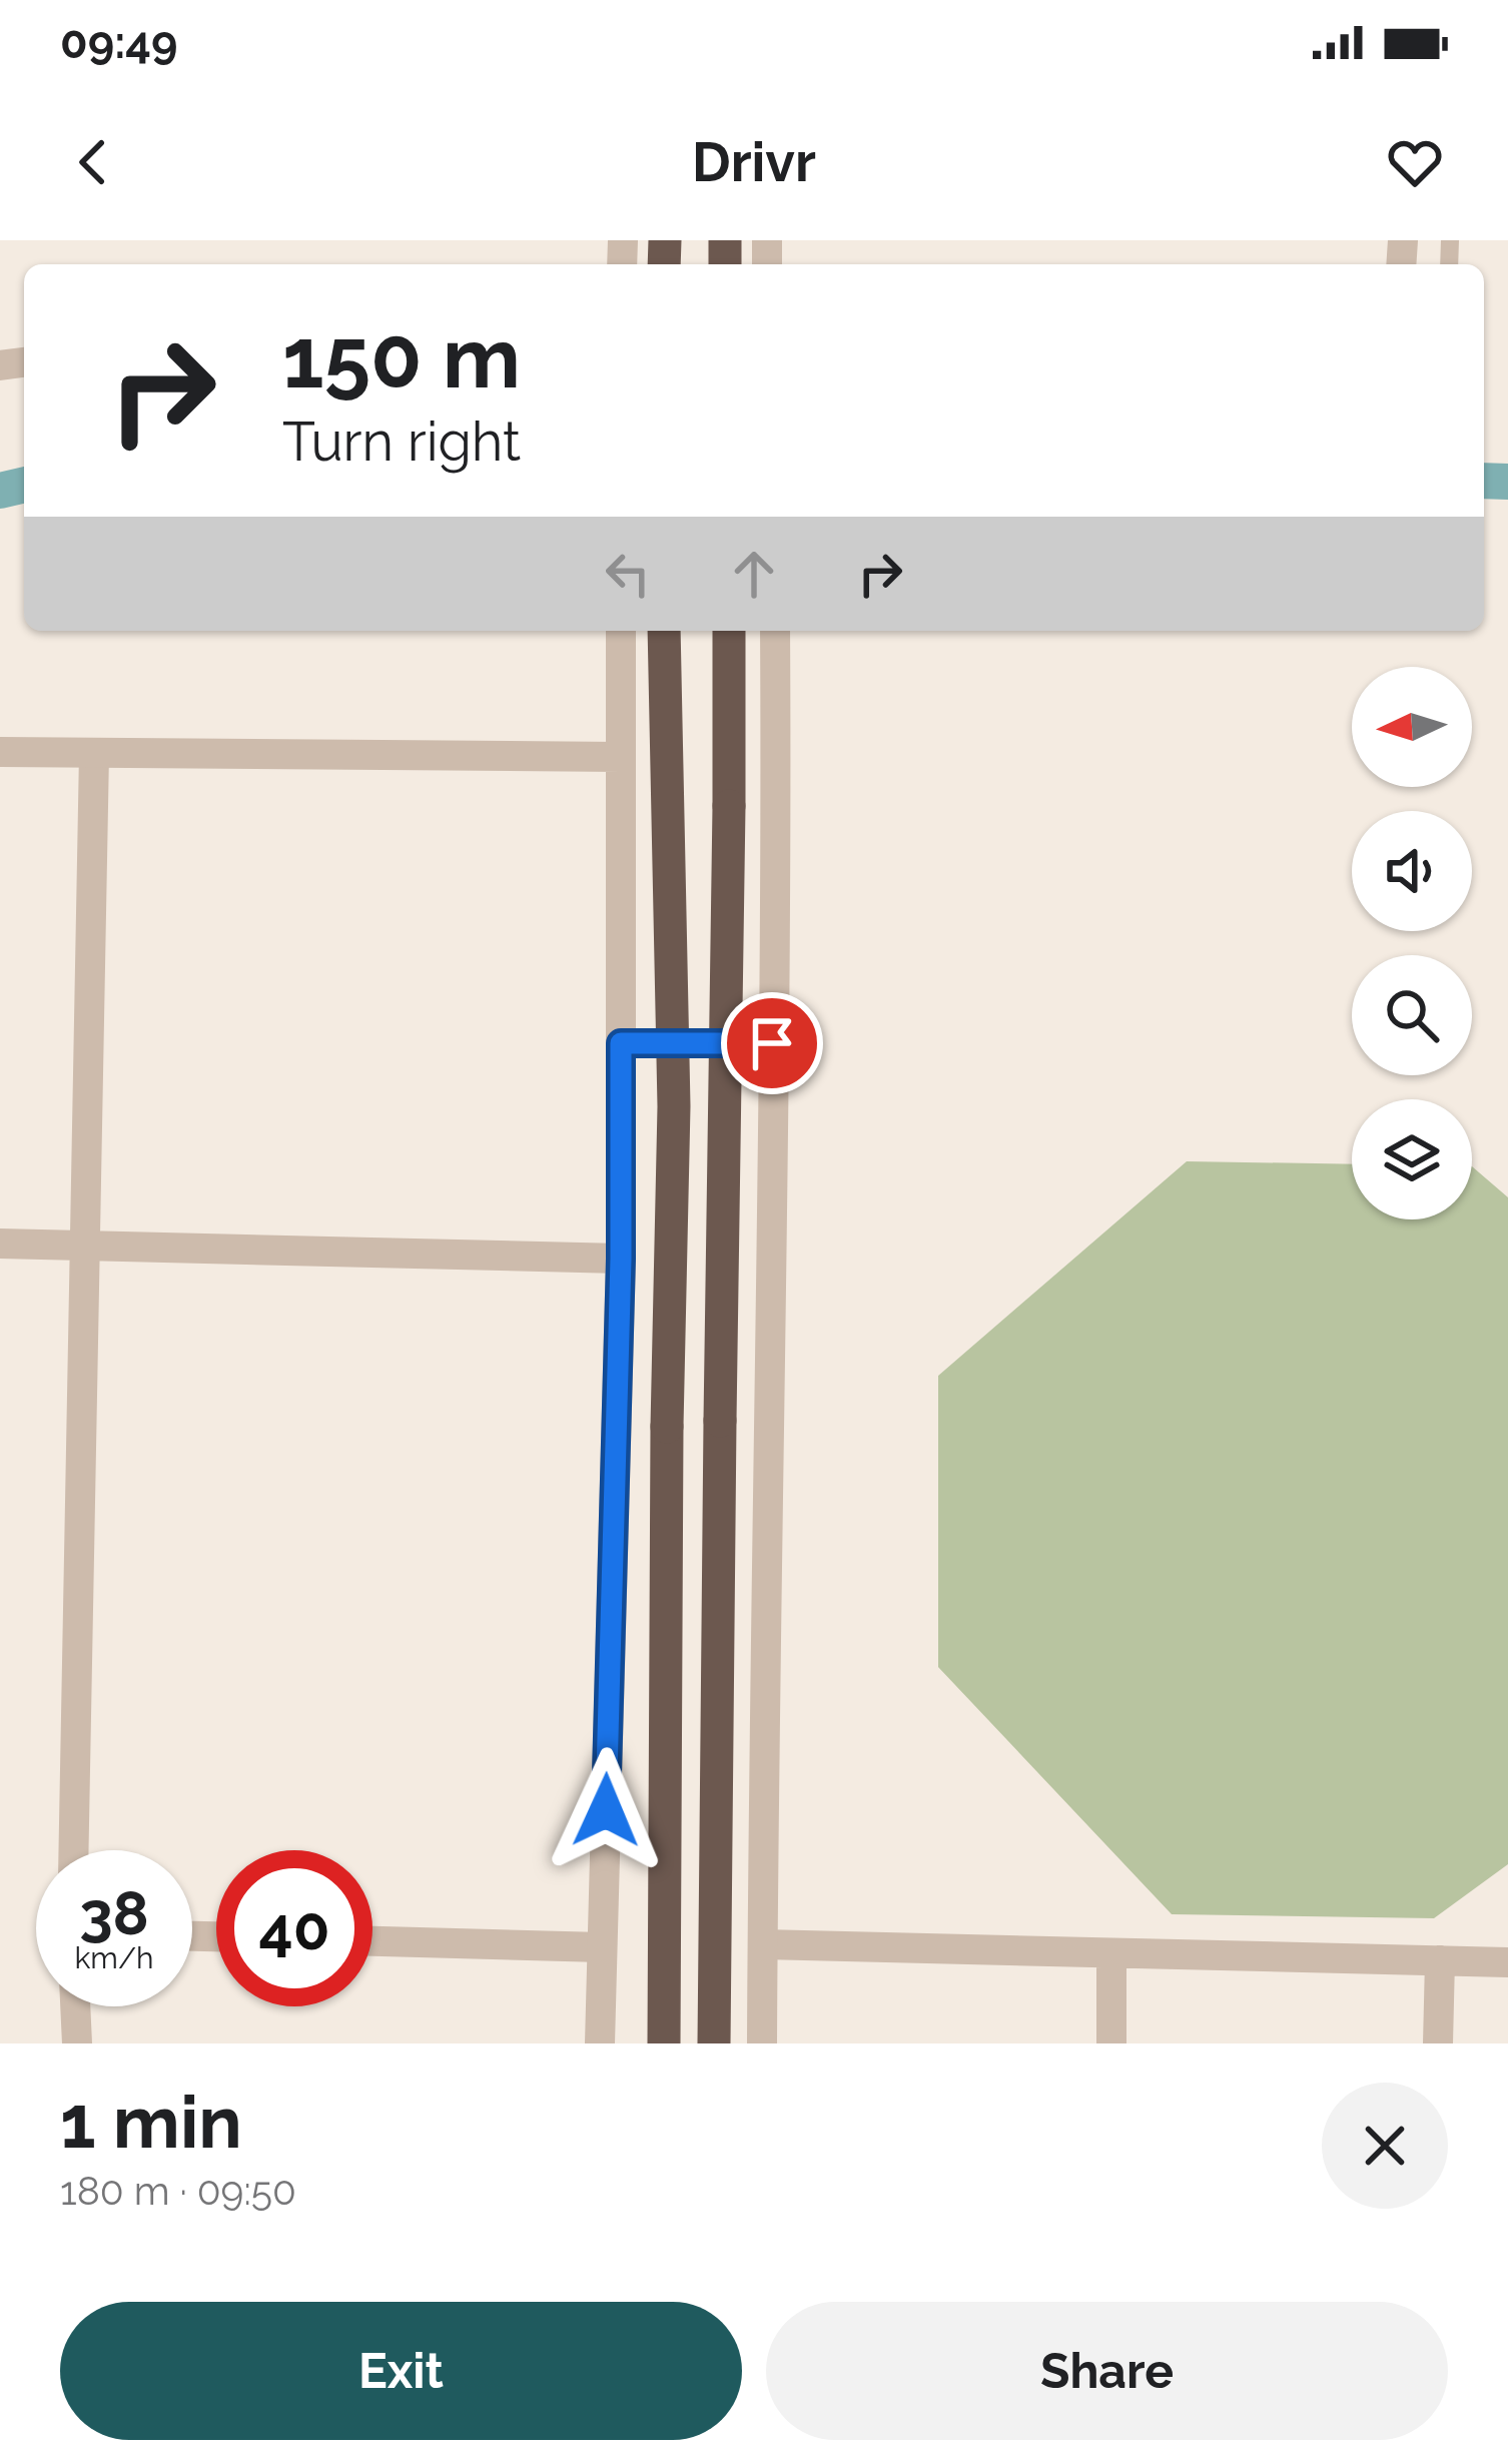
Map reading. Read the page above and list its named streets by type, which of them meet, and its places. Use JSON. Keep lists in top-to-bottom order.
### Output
{
  "north": "left",
  "page": {
    "status": "09:49",
    "header": "Drivr",
    "turn": ["150 m", "Turn right"],
    "speed": "38 km/h",
    "limit": "40",
    "heading": ["1 min", "180 m · 09:50"],
    "buttons": ["Exit", "Share"]
  }
}
